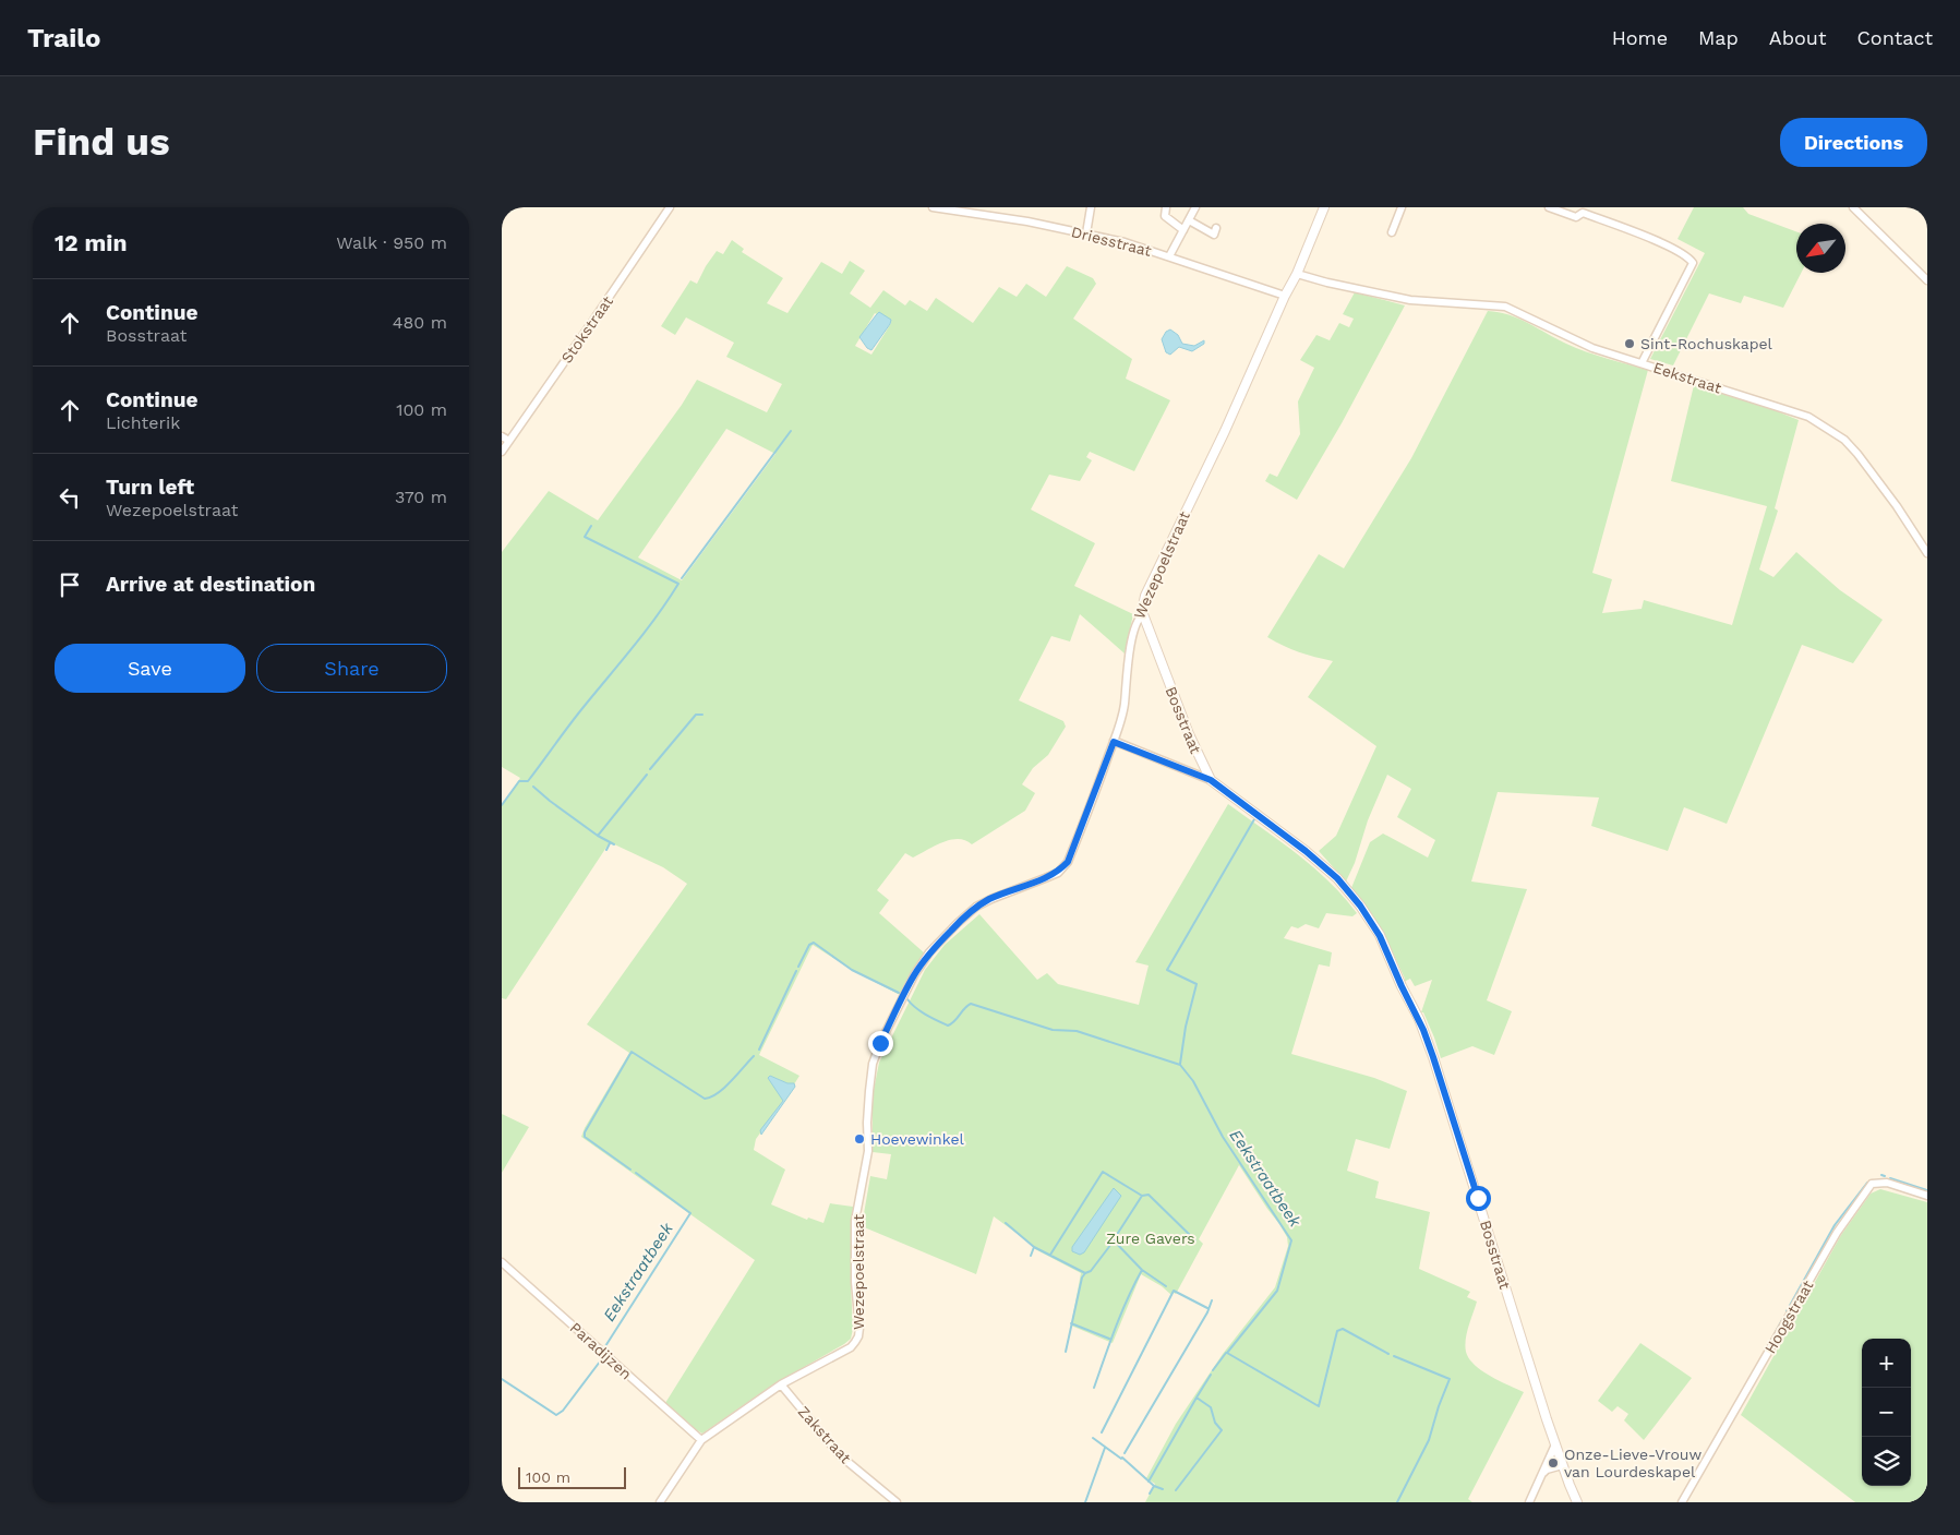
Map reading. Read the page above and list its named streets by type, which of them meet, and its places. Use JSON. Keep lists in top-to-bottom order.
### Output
{
  "streets": {
    "street": [
      "Driesstraat",
      "Stokstraat",
      "Eekstraat",
      "Wezepoelstraat",
      "Bosstraat",
      "Hoogstraat",
      "Paradijzen",
      "Zakstraat"
    ]
  },
  "crossings": [
    ["Driesstraat", "Wezepoelstraat"],
    ["Eekstraat", "Wezepoelstraat"],
    ["Wezepoelstraat", "Bosstraat"],
    ["Wezepoelstraat", "Paradijzen"],
    ["Wezepoelstraat", "Zakstraat"]
  ],
  "water": ["Eekstraatbeek"],
  "parks": ["Zure Gavers"],
  "places": ["Sint-Rochuskapel", "Hoevewinkel", "Onze-Lieve-Vrouw van Lourdeskapel"],
  "scale_bar": "100 m",
  "north": "bottom left",
  "page": {
    "header": "Trailo",
    "nav": [
      "Home",
      "Map",
      "About",
      "Contact"
    ],
    "buttons": [
      "Directions",
      ["Save", "Share"]
    ],
    "title": "Find us",
    "heading": ["12 min", "Walk · 950 m"],
    "list": [
      ["Continue", "Bosstraat", "480 m"],
      ["Continue", "Lichterik", "100 m"],
      ["Turn left", "Wezepoelstraat", "370 m"],
      "Arrive at destination"
    ],
    "map_buttons": ["+", "−"],
    "scale": "100 m"
  }
}
